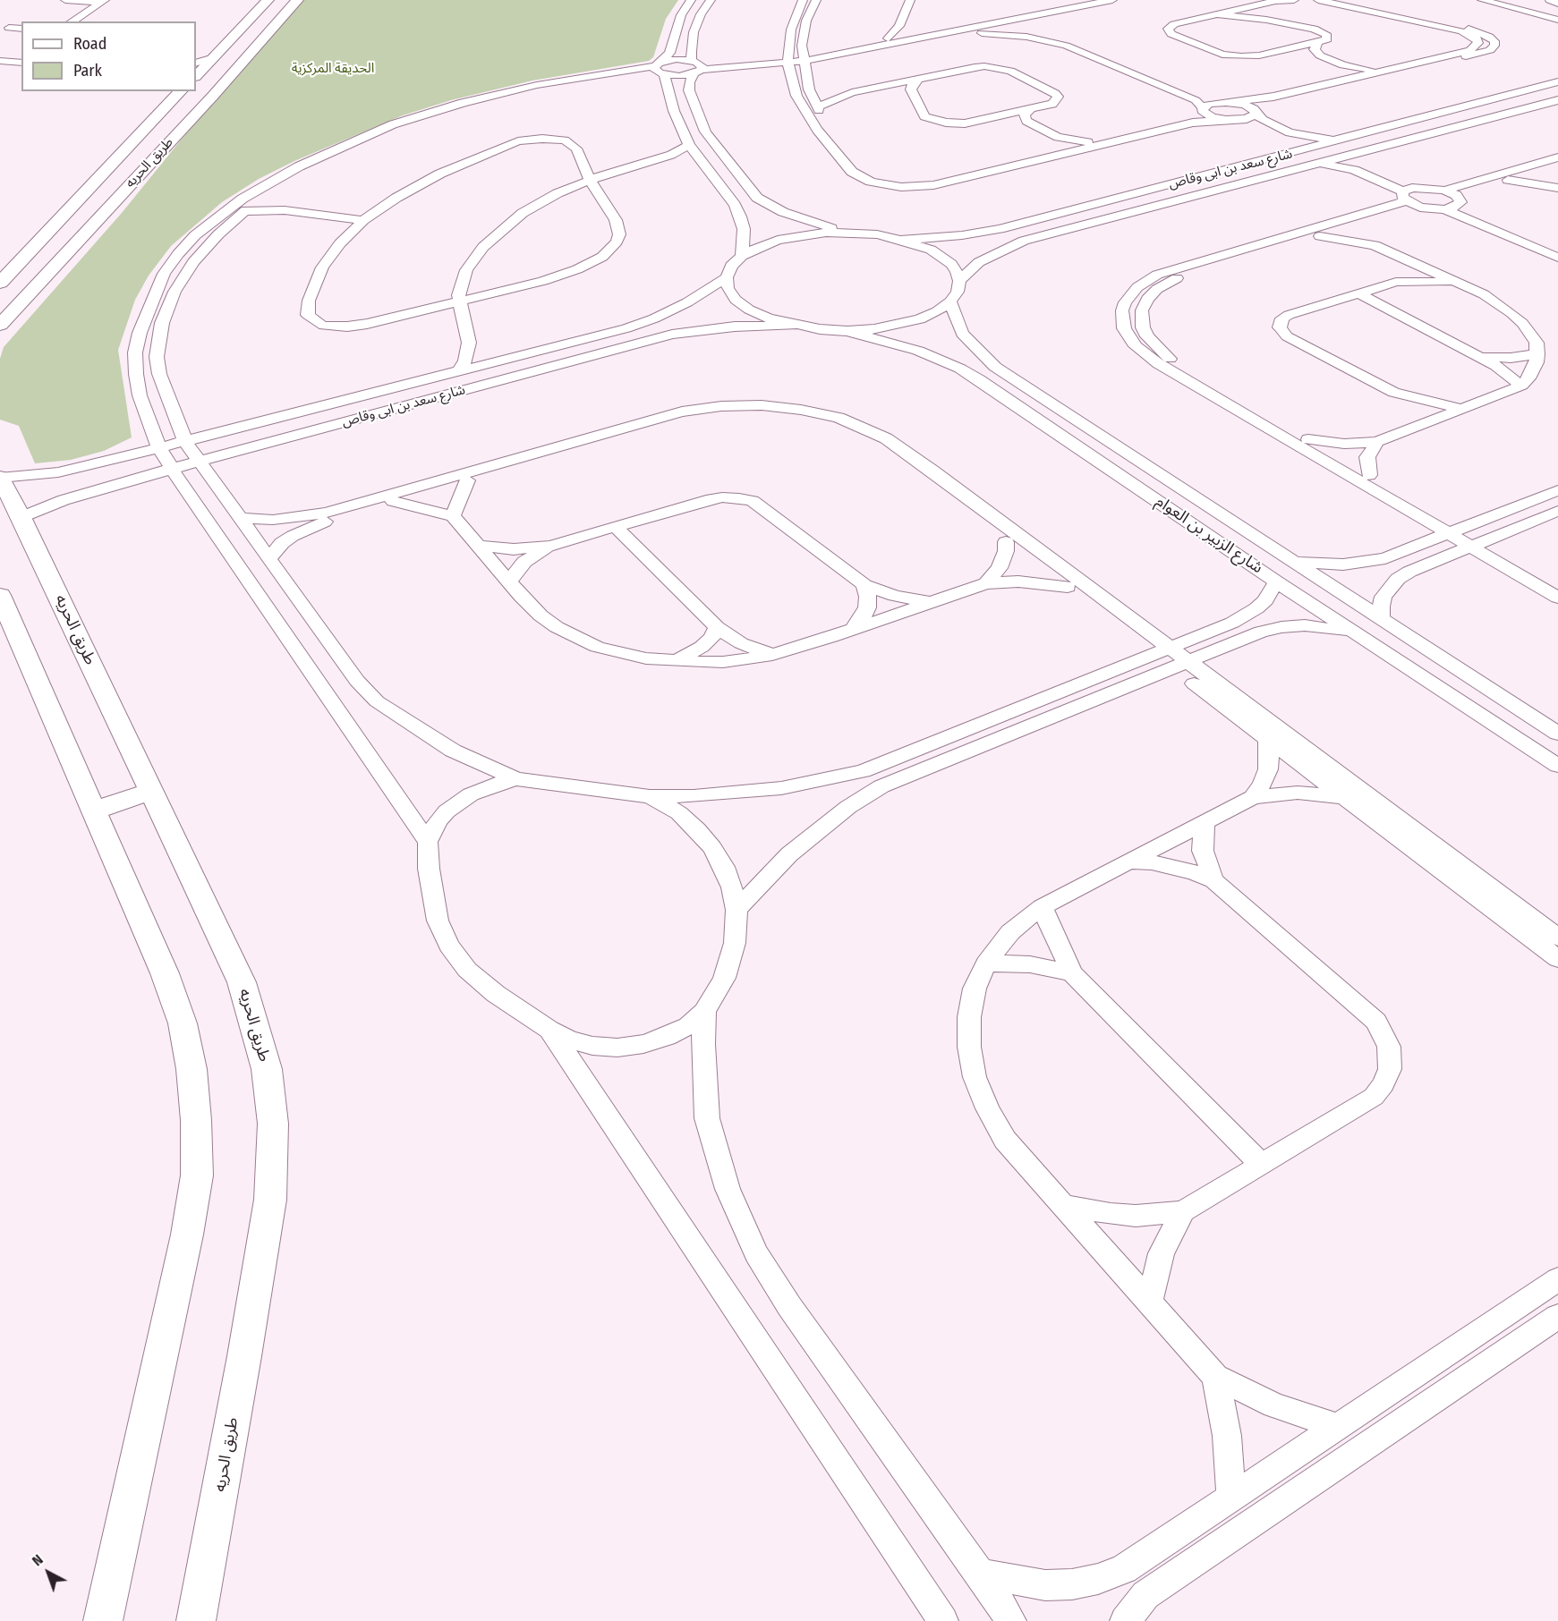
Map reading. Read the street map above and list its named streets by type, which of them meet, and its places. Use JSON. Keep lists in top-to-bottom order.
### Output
{
  "streets": {
    "main road": ["طريق الحريه"],
    "street": ["شارع سعد بن ابى وقاص", "شارع الزبير بن العوام"]
  },
  "crossings": [
    ["طريق الحريه", "شارع سعد بن ابى وقاص"]
  ],
  "parks": ["الحديقة المركزية"],
  "legend": ["Road", "Park"],
  "north": "top left"
}
